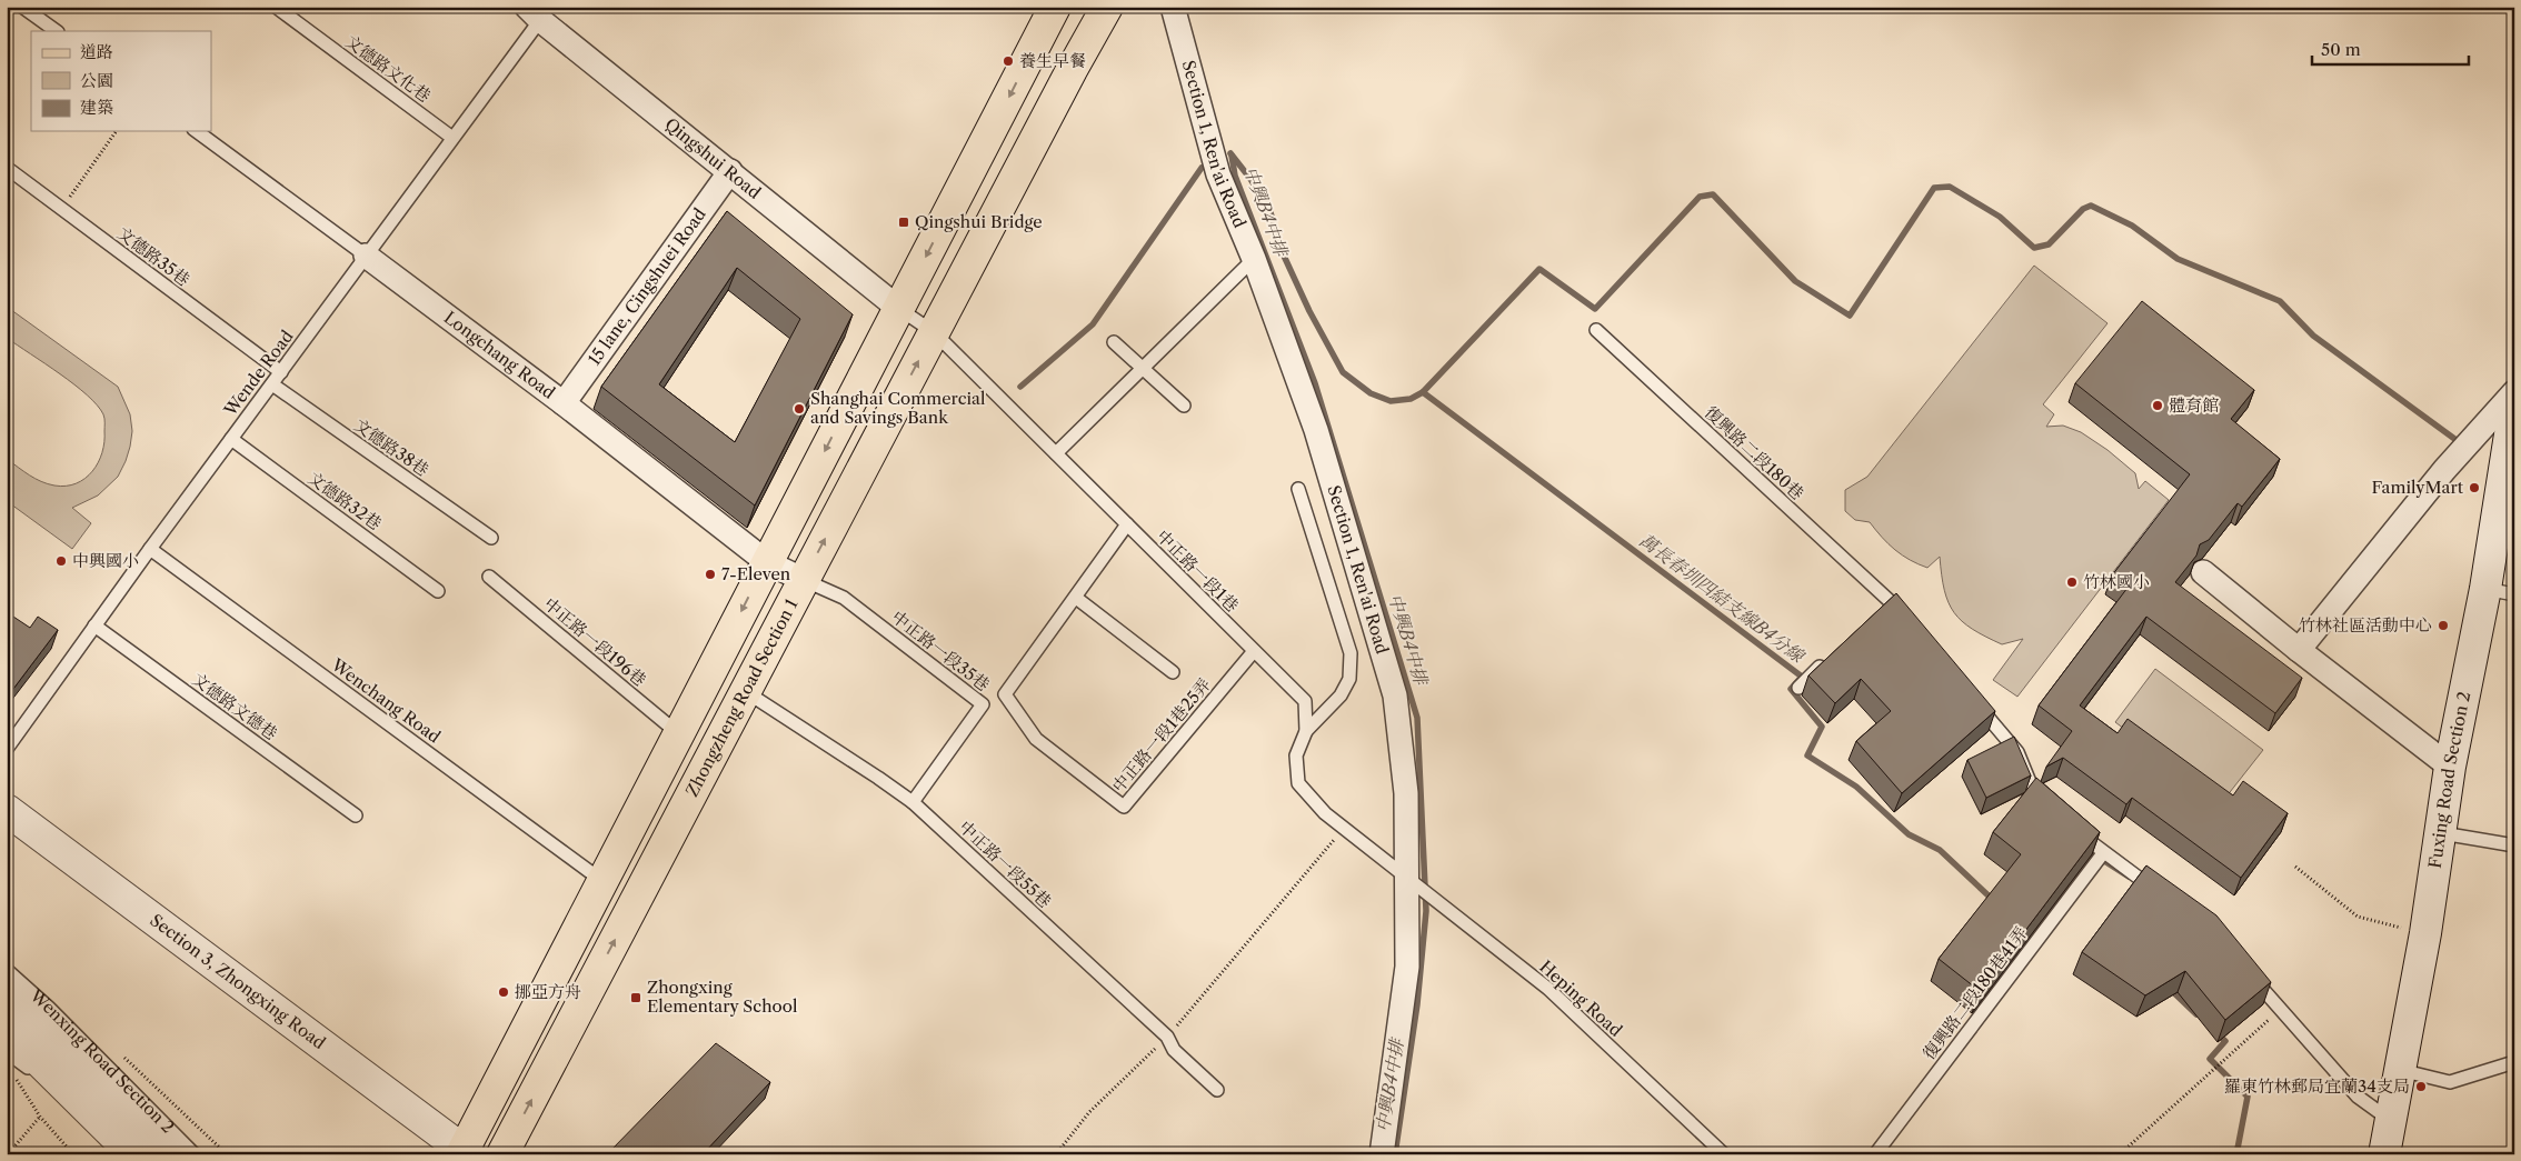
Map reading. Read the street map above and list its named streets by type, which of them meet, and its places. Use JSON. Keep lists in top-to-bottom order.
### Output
{
  "streets": {
    "main road": ["Zhongzheng Road Section 1"],
    "street": [
      "Section 1, Ren'ai Road",
      "Qingshui Road",
      "15 lane, Cingshuei Road",
      "Longchang Road",
      "Fuxing Road Section 2",
      "Section 3, Zhongxing Road",
      "Wenxing Road Section 2"
    ],
    "lane": [
      "文德路文化巷",
      "文德路35巷",
      "Wende Road",
      "文德路38巷",
      "復興路二段180巷",
      "文德路32巷",
      "中正路一段1巷",
      "中正路一段196巷",
      "中正路一段35巷",
      "Wenchang Road",
      "文德路文德巷",
      "中正路一段1巷25弄",
      "中正路一段55巷",
      "復興路二段180巷41弄",
      "Heping Road"
    ]
  },
  "crossings": [
    ["文德路文化巷", "Wende Road"],
    ["Section 1, Ren'ai Road", "中正路一段1巷"],
    ["Section 1, Ren'ai Road", "Heping Road"],
    ["Qingshui Road", "15 lane, Cingshuei Road"],
    ["Qingshui Road", "Wende Road"],
    ["Qingshui Road", "中正路一段1巷"],
    ["文德路35巷", "Wende Road"],
    ["15 lane, Cingshuei Road", "Longchang Road"],
    ["Longchang Road", "Wende Road"],
    ["Longchang Road", "中正路一段35巷"],
    ["Longchang Road", "Zhongzheng Road Section 1"],
    ["Wende Road", "文德路38巷"],
    ["Wende Road", "文德路32巷"],
    ["Wende Road", "Wenchang Road"],
    ["Wende Road", "文德路文德巷"],
    ["中正路一段1巷", "Zhongzheng Road Section 1"],
    ["中正路一段1巷", "中正路一段1巷25弄"],
    ["中正路一段1巷", "Heping Road"],
    ["中正路一段35巷", "Zhongzheng Road Section 1"],
    ["中正路一段35巷", "中正路一段55巷"],
    ["Zhongzheng Road Section 1", "中正路一段55巷"]
  ],
  "water": ["中興B4中排", "萬長春圳四結支線B4分線"],
  "places": {
    "other": [
      "養生早餐",
      "體育館",
      "Shanghai Commercial and Savings Bank",
      "FamilyMart",
      "中興國小",
      "7-Eleven",
      "竹林國小",
      "竹林社區活動中心",
      "挪亞方舟",
      "羅東竹林郵局宜蘭34支局"
    ],
    "transit": ["Qingshui Bridge", "Zhongxing Elementary School"]
  },
  "legend": ["道路", "公園", "建築"],
  "scale_bar": "50 m"
}
